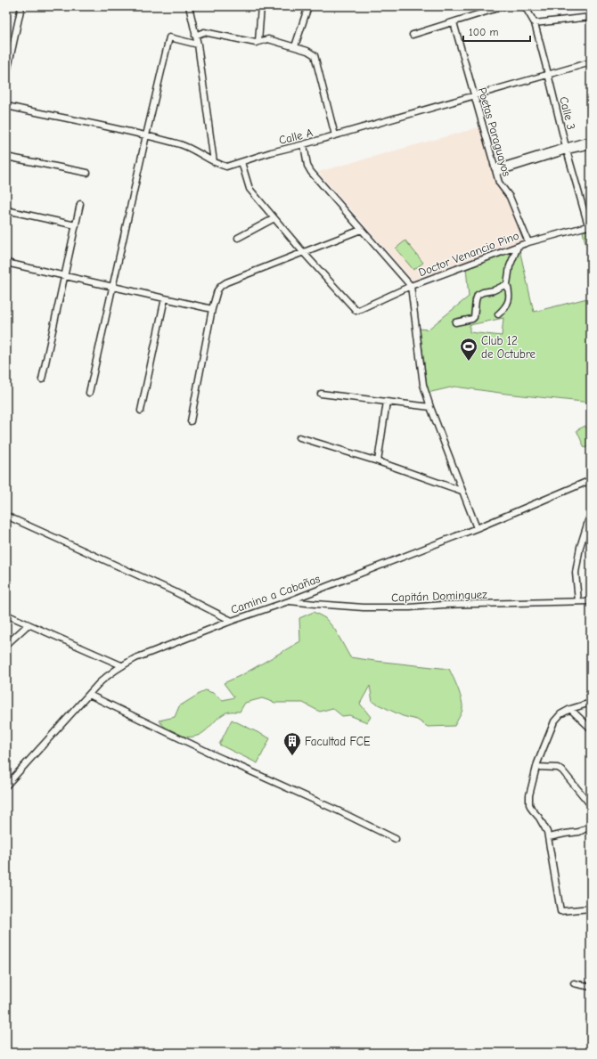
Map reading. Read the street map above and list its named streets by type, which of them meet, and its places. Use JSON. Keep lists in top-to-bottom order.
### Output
{
  "streets": {
    "street": [
      "Calle 3",
      "Poetas Paraguayos",
      "Calle A",
      "Doctor Venancio Pino",
      "Camino a Cabañas",
      "Capitán Dominguez"
    ]
  },
  "crossings": [
    ["Calle 3", "Calle A"],
    ["Calle 3", "Doctor Venancio Pino"],
    ["Poetas Paraguayos", "Calle A"],
    ["Poetas Paraguayos", "Doctor Venancio Pino"],
    ["Camino a Cabañas", "Capitán Dominguez"]
  ],
  "places": {
    "sports": ["Club 12 de Octubre"],
    "building": ["Facultad FCE"]
  },
  "scale_bar": "100 m"
}
